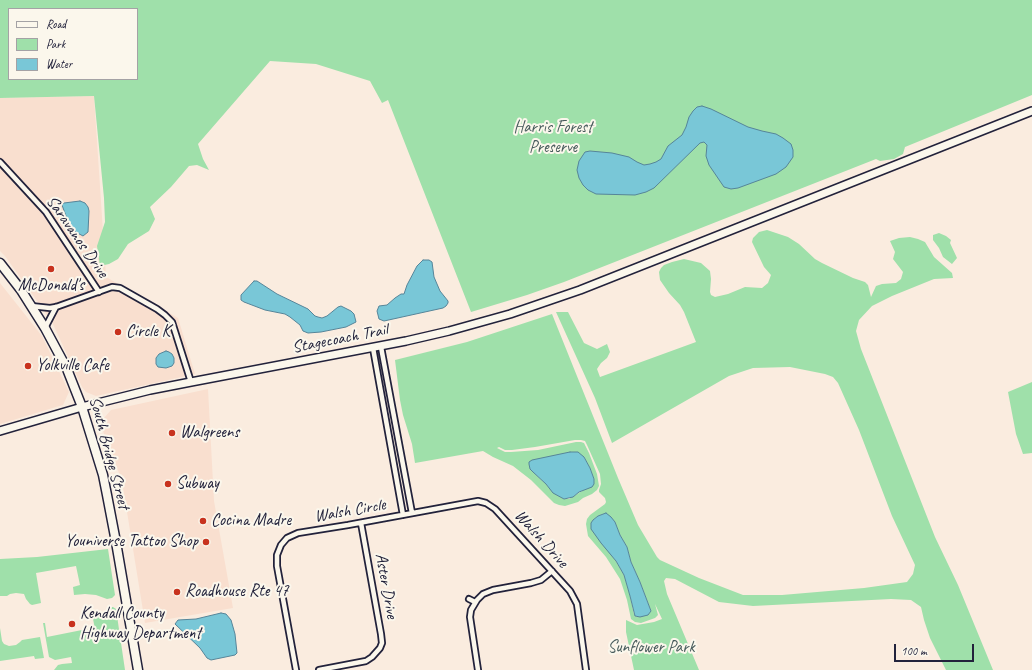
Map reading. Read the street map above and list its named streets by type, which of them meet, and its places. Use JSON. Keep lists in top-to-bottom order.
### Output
{
  "streets": {
    "highway": ["South Bridge Street"],
    "main road": ["Stagecoach Trail"],
    "street": [
      "Saravanos Drive",
      "Walsh Circle",
      "Walsh Drive",
      "Aster Drive"
    ]
  },
  "crossings": [
    ["Stagecoach Trail", "South Bridge Street"],
    ["Walsh Circle", "Walsh Drive"],
    ["Walsh Circle", "Aster Drive"]
  ],
  "parks": ["Harris Forest Preserve", "Sunflower Park"],
  "places": [
    "McDonald's",
    "Circle K",
    "Yolkville Cafe",
    "Walgreens",
    "Subway",
    "Cocina Madre",
    "Youniverse Tattoo Shop",
    "Roadhouse Rte 47",
    "Kendall County Highway Department"
  ],
  "legend": ["Road", "Park", "Water"],
  "scale_bar": "100 m"
}
